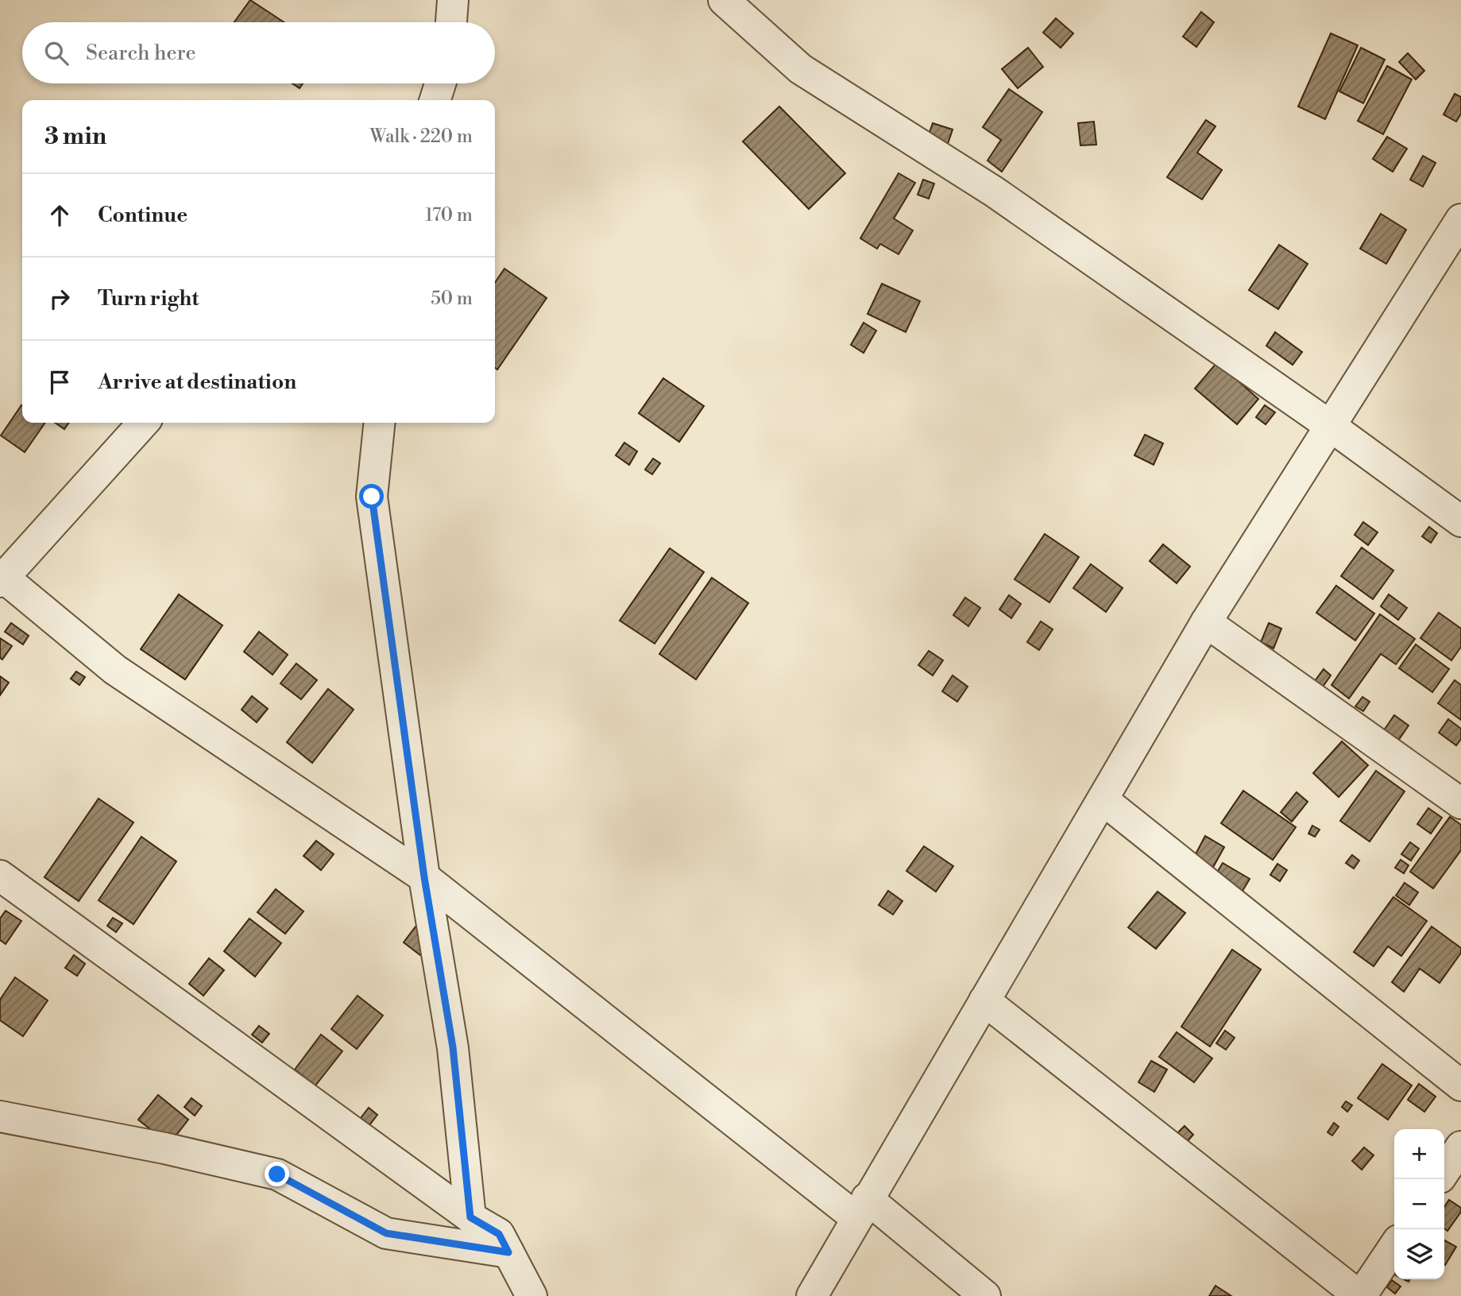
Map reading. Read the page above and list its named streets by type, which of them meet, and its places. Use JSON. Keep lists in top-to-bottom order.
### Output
{
  "page": {
    "search": "Search here",
    "heading": ["3 min", "Walk · 220 m"],
    "list": [
      ["Continue", "170 m"],
      ["Turn right", "50 m"],
      "Arrive at destination"
    ],
    "map_buttons": ["+", "−"]
  }
}
